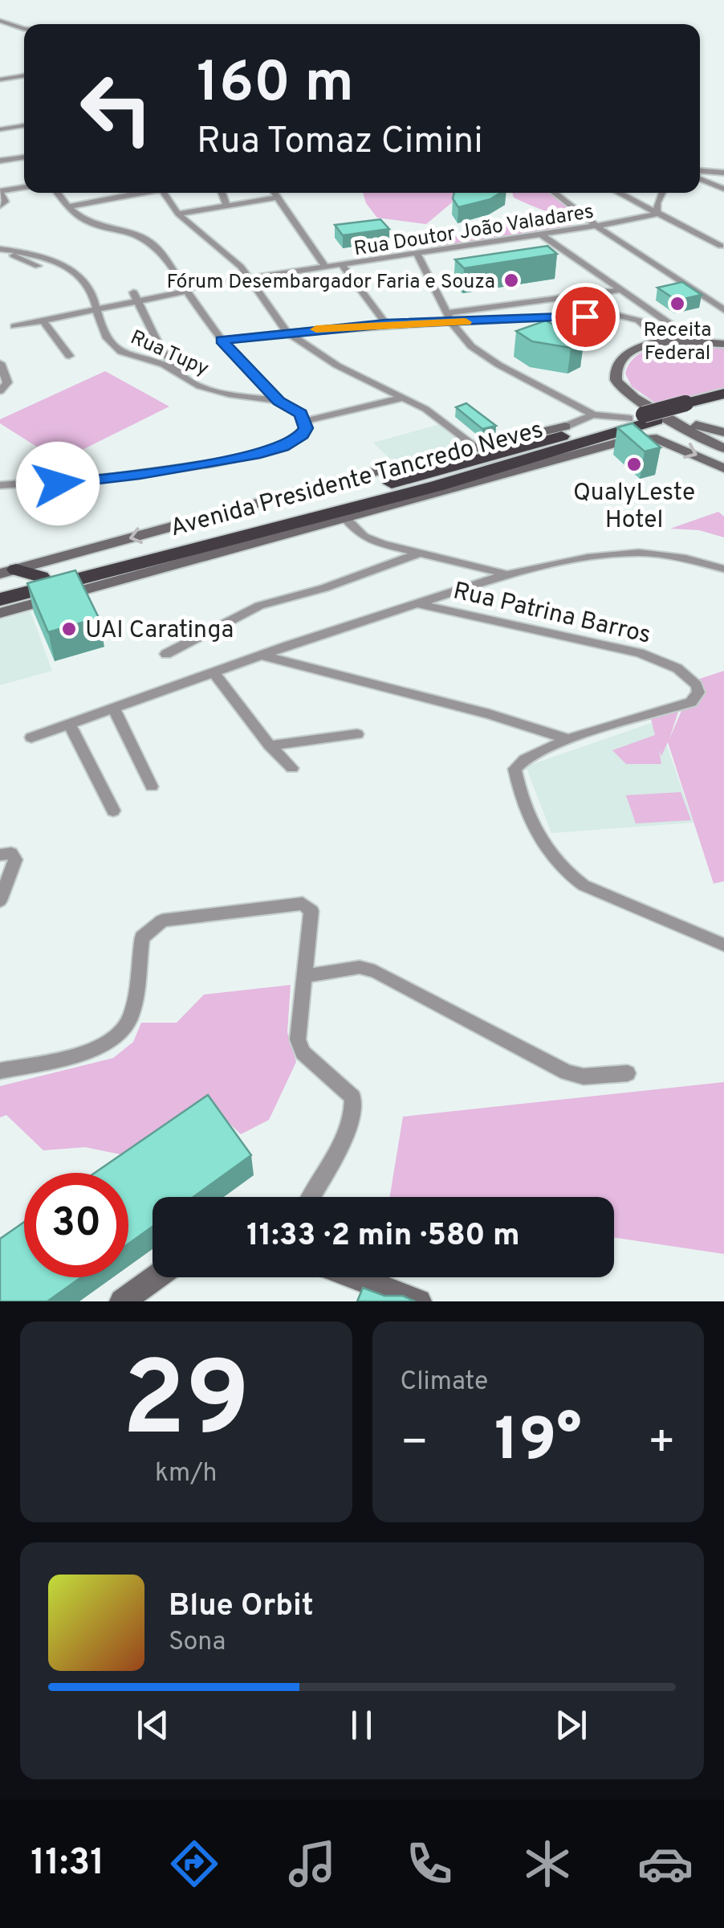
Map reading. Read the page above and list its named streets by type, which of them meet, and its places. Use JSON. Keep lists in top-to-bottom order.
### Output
{
  "streets": {
    "highway": ["Avenida Presidente Tancredo Neves"],
    "street": ["Rua Doutor João Valadares", "Rua Tupy", "Rua Patrina Barros"]
  },
  "crossings": [
    ["Rua Doutor João Valadares", "Rua Tupy"]
  ],
  "places": [
    "Fórum Desembargador Faria e Souza",
    "Receita Federal",
    "QualyLeste Hotel",
    "UAI Caratinga"
  ],
  "page": {
    "turn": ["160 m", "Rua Tomaz Cimini"],
    "limit": "30",
    "trip": "11:33 · 2 min · 580 m",
    "tile": [
      ["29", "km/h"],
      "Climate"
    ],
    "heat": ["−", "19°", "+"],
    "song": ["Blue Orbit", "Sona"],
    "tabs": "11:31"
  }
}
